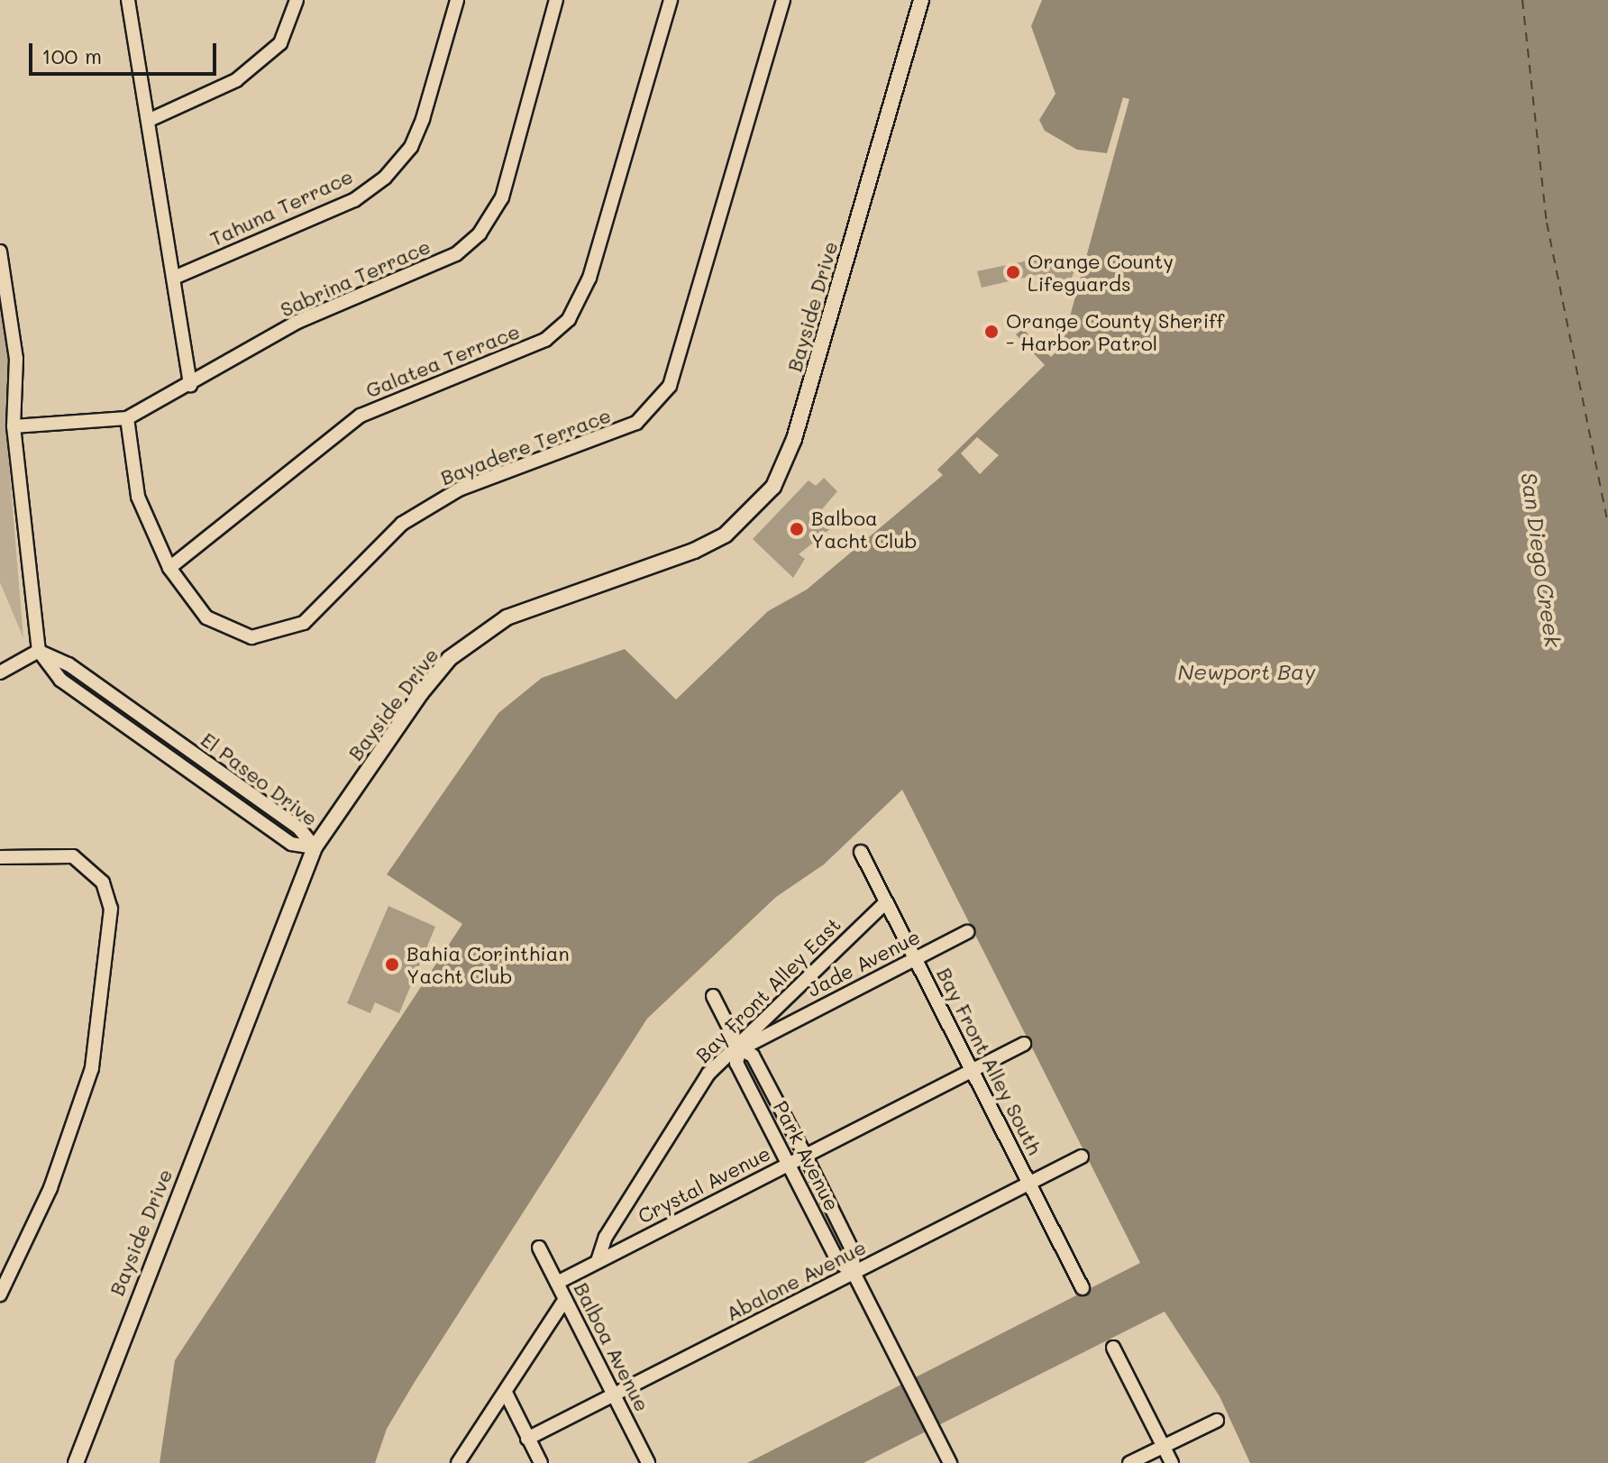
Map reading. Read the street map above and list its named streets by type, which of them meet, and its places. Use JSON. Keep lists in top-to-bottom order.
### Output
{
  "streets": {
    "main road": ["Bayside Drive"],
    "street": [
      "Tahuna Terrace",
      "Sabrina Terrace",
      "Galatea Terrace",
      "Bayadere Terrace",
      "El Paseo Drive",
      "Jade Avenue",
      "Bay Front Alley East",
      "Bay Front Alley South",
      "Park Avenue",
      "Crystal Avenue",
      "Abalone Avenue",
      "Balboa Avenue"
    ]
  },
  "crossings": [
    ["Sabrina Terrace", "Bayadere Terrace"],
    ["Bayside Drive", "El Paseo Drive"],
    ["Galatea Terrace", "Bayadere Terrace"],
    ["Jade Avenue", "Bay Front Alley East"],
    ["Jade Avenue", "Bay Front Alley South"],
    ["Jade Avenue", "Park Avenue"],
    ["Bay Front Alley East", "Bay Front Alley South"],
    ["Bay Front Alley East", "Park Avenue"],
    ["Bay Front Alley East", "Crystal Avenue"],
    ["Bay Front Alley South", "Crystal Avenue"],
    ["Bay Front Alley South", "Abalone Avenue"],
    ["Park Avenue", "Crystal Avenue"],
    ["Park Avenue", "Abalone Avenue"],
    ["Crystal Avenue", "Balboa Avenue"],
    ["Abalone Avenue", "Balboa Avenue"]
  ],
  "water": ["San Diego Creek", "Newport Bay"],
  "places": [
    "Orange County Lifeguards",
    "Orange County Sheriff - Harbor Patrol",
    "Balboa Yacht Club",
    "Bahia Corinthian Yacht Club"
  ],
  "scale_bar": "100 m"
}
